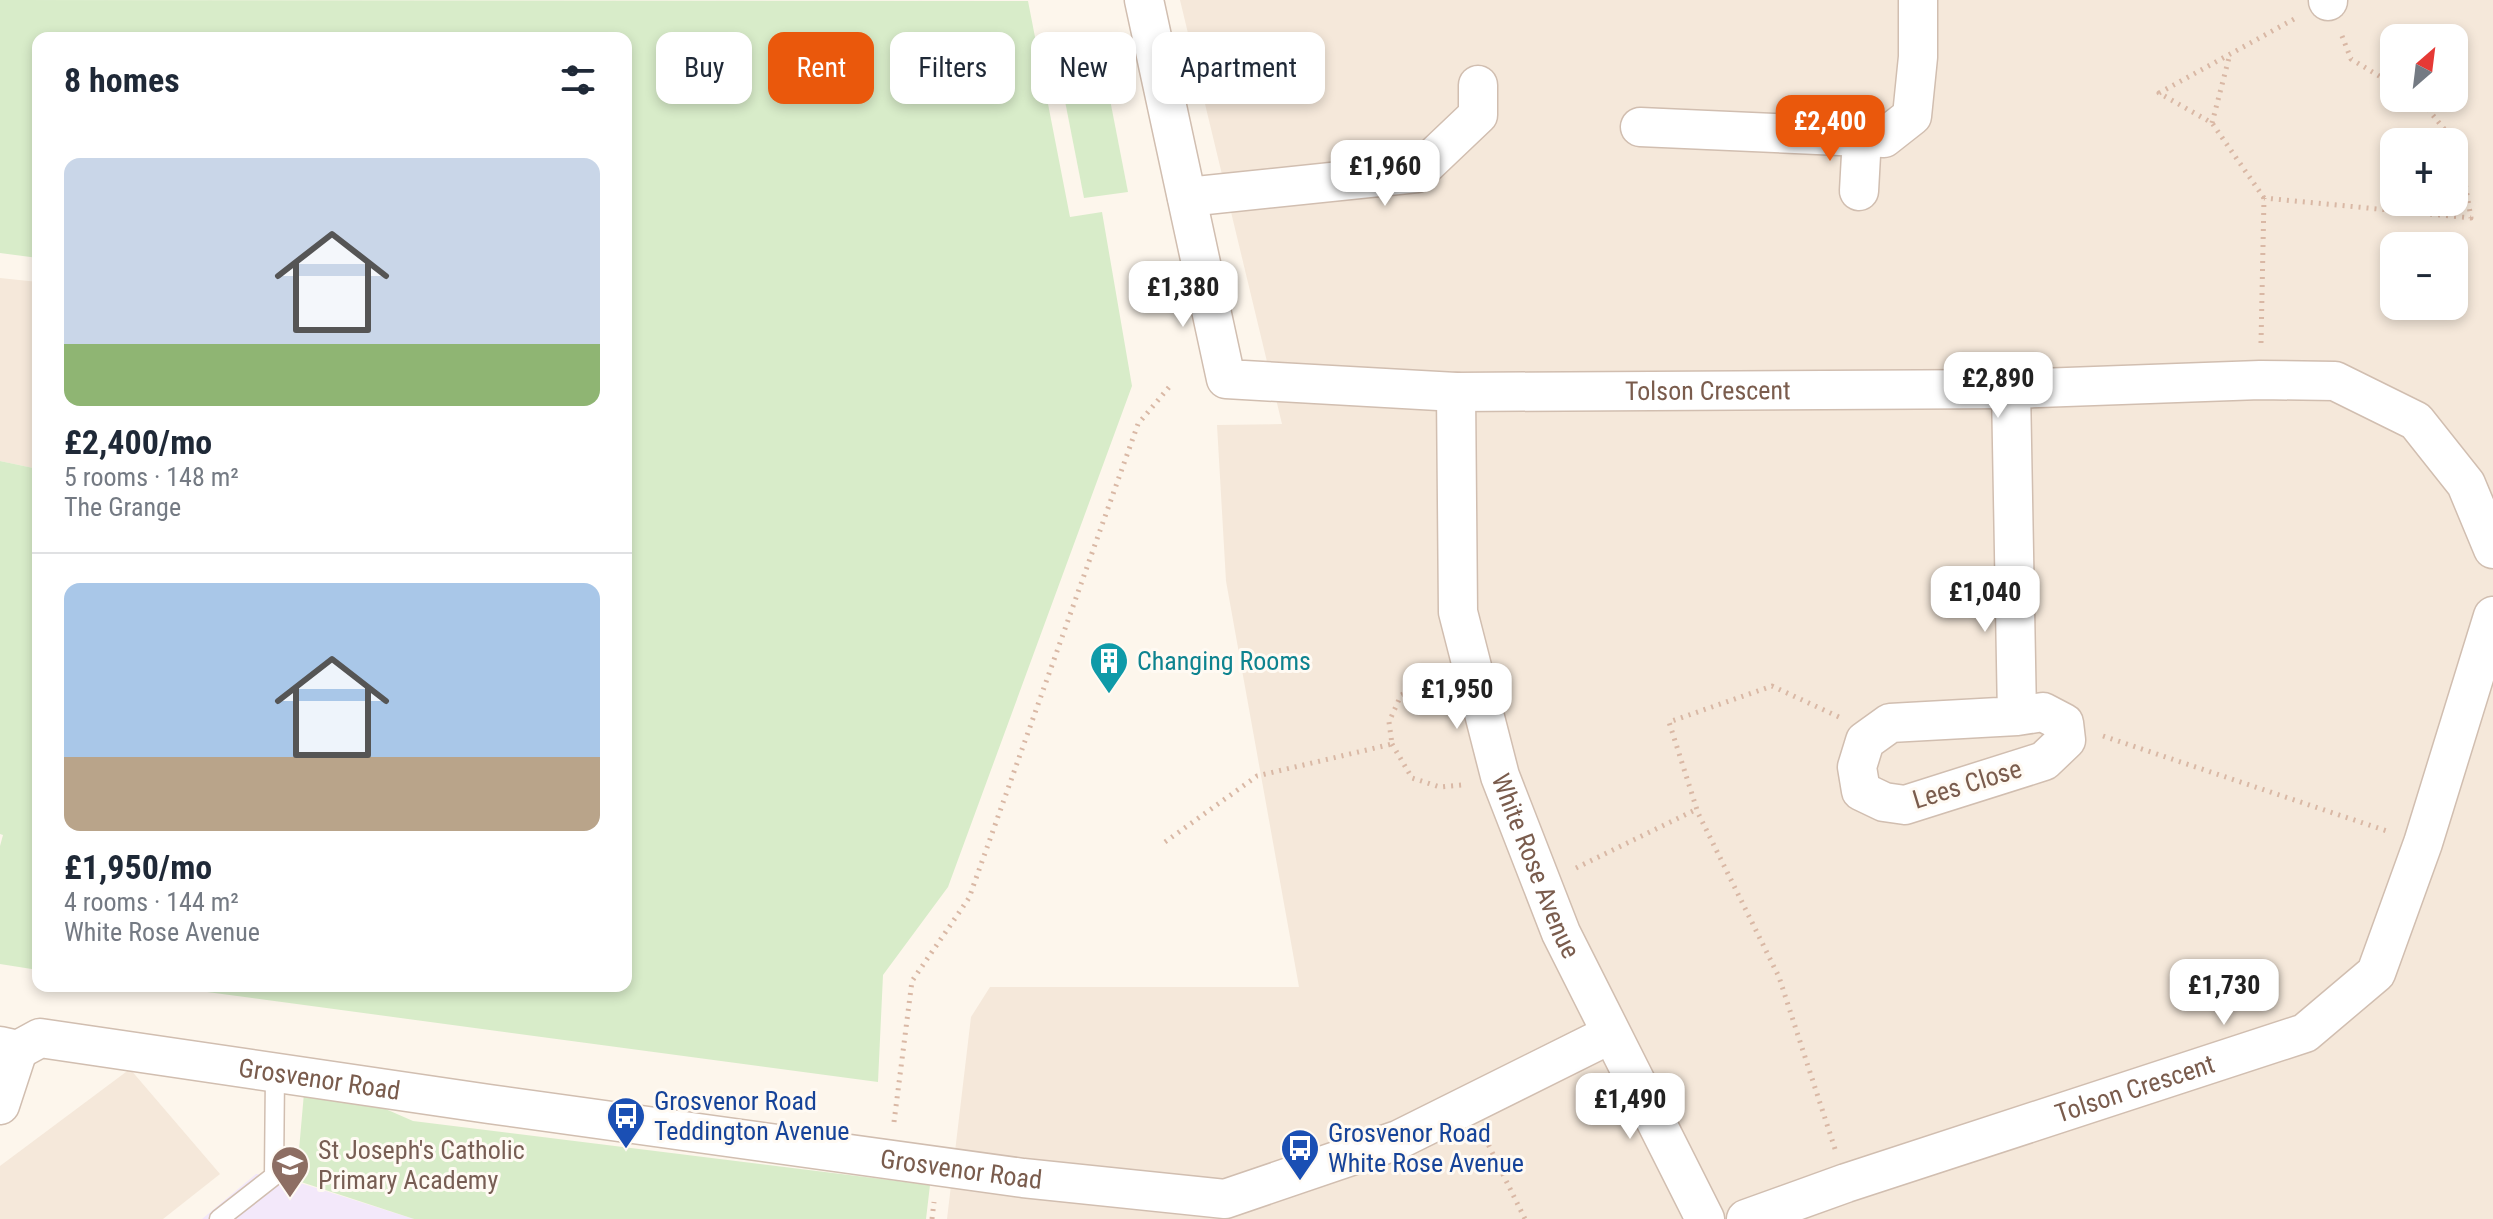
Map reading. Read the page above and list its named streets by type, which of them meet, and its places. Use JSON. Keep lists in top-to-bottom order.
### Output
{
  "streets": {
    "street": [
      "Tolson Crescent",
      "Lees Close",
      "White Rose Avenue",
      "Grosvenor Road"
    ]
  },
  "crossings": [
    ["Tolson Crescent", "Lees Close"],
    ["Tolson Crescent", "White Rose Avenue"],
    ["White Rose Avenue", "Grosvenor Road"]
  ],
  "places": {
    "building": ["Changing Rooms"],
    "bus stop": ["Grosvenor Road Teddington Avenue", "Grosvenor Road White Rose Avenue"],
    "school or university": ["St Joseph's Catholic Primary Academy"]
  },
  "north": "top right",
  "page": {
    "map_buttons": ["+", "−"],
    "chip": [
      "Buy",
      "Rent",
      "Filters",
      "New",
      "Apartment"
    ],
    "heading": "8 homes",
    "price": [
      "£2,400",
      "£1,960",
      "£1,380",
      "£2,890",
      "£1,040",
      "£1,950",
      "£1,730",
      "£1,490"
    ],
    "list": [
      {
        "name": "£2,400/mo",
        "note": "5 rooms · 148 m² · The Grange"
      },
      {
        "name": "£1,950/mo",
        "note": "4 rooms · 144 m² · White Rose Avenue"
      }
    ]
  }
}
